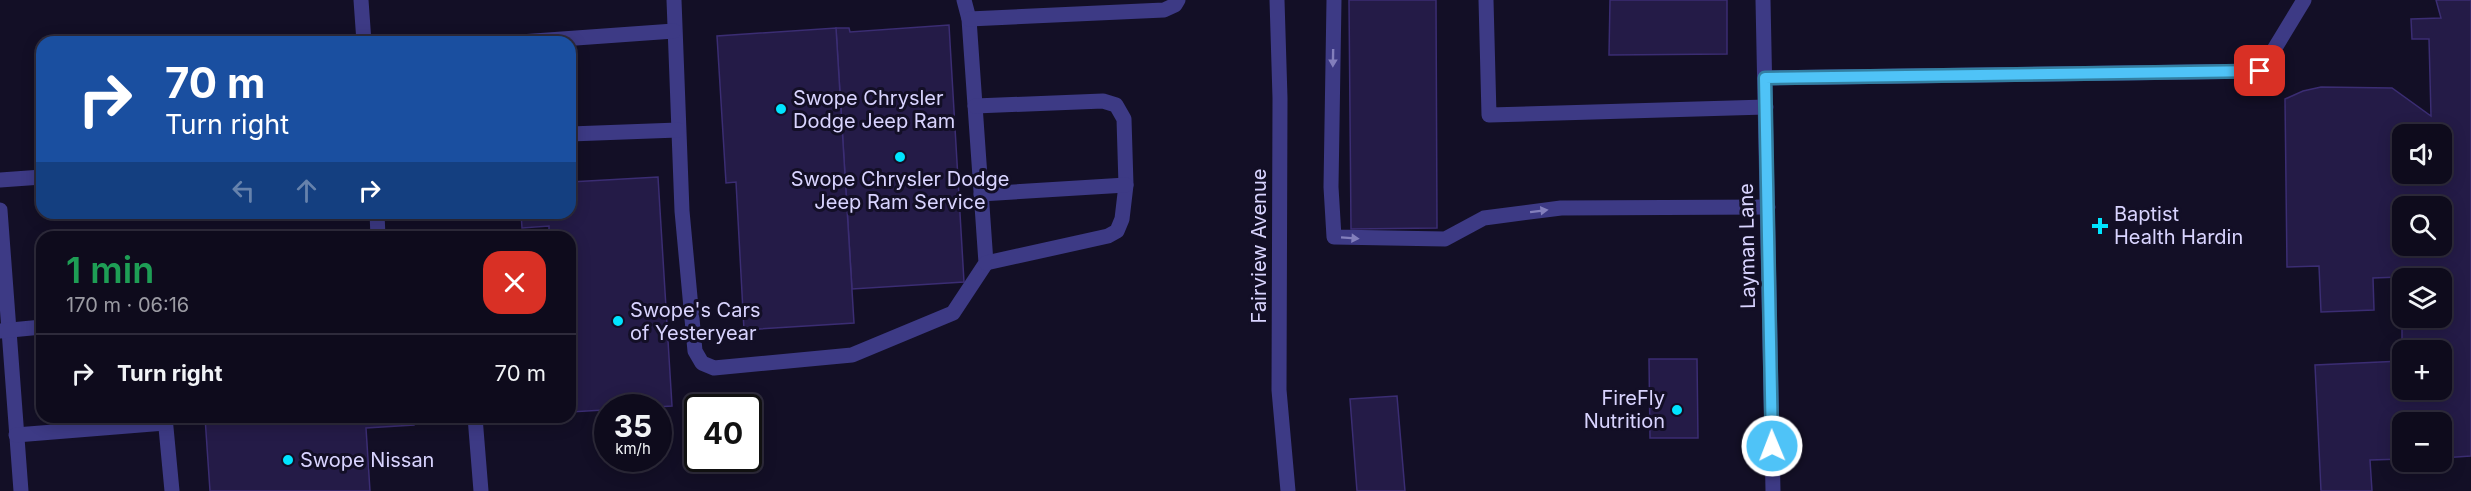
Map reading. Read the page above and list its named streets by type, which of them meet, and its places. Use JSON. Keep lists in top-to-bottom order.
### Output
{
  "streets": {
    "street": ["Fairview Avenue", "Layman Lane"]
  },
  "places": {
    "other": [
      "Swope Chrysler Dodge Jeep Ram",
      "Swope Chrysler Dodge Jeep Ram Service",
      "Swope's Cars of Yesteryear",
      "FireFly Nutrition",
      "Swope Nissan"
    ],
    "health": ["Baptist Health Hardin"]
  },
  "page": {
    "turn": ["70 m", "Turn right"],
    "map_buttons": ["+", "−"],
    "heading": ["1 min", "170 m · 06:16"],
    "list": [
      {
        "name": "Turn right",
        "value": "70 m"
      }
    ],
    "speed": "35 km/h",
    "limit": "40"
  }
}
